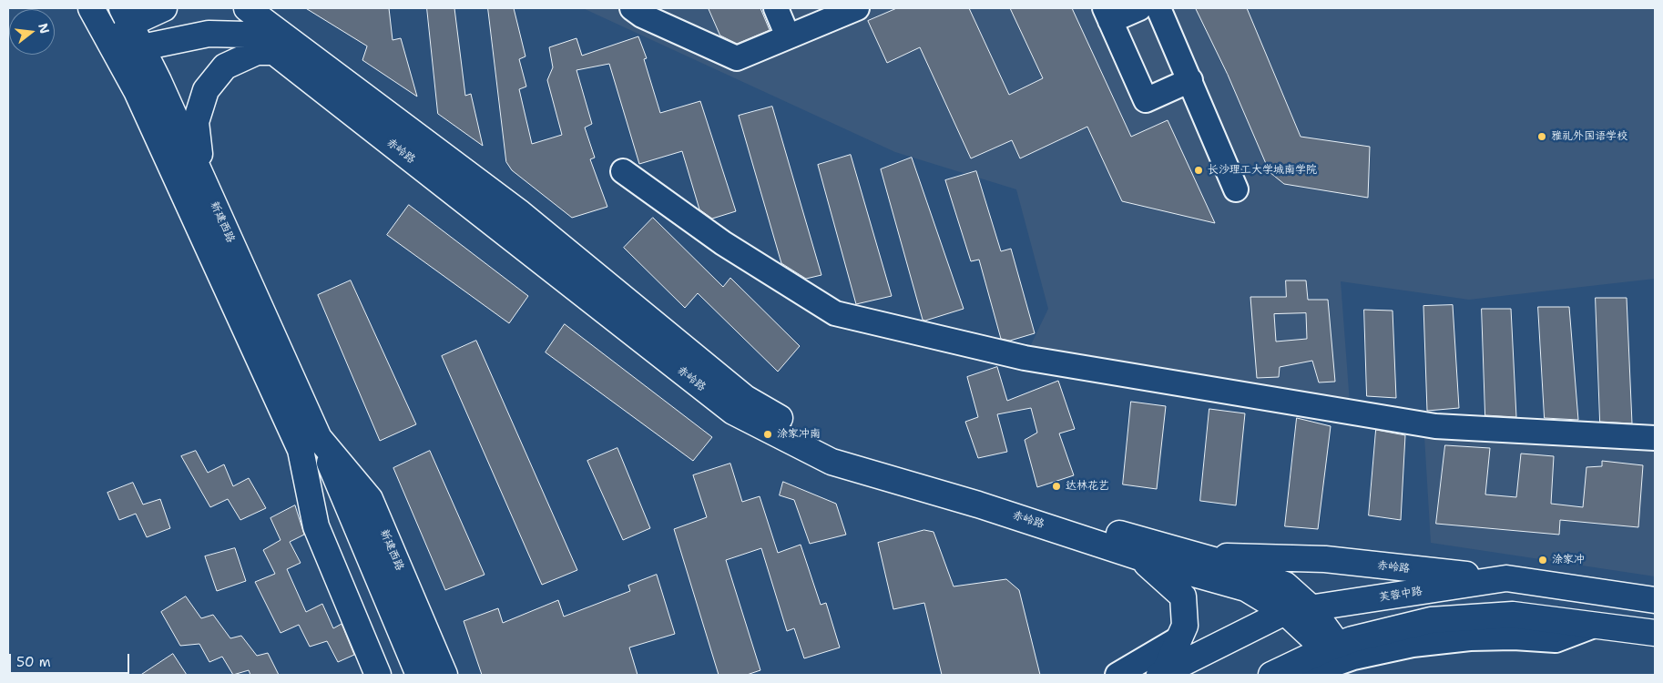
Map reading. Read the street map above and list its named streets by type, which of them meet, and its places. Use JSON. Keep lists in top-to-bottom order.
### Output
{
  "streets": {
    "main road": ["赤岭路", "新建西路", "芙蓉中路"]
  },
  "crossings": [
    ["赤岭路", "新建西路"],
    ["赤岭路", "芙蓉中路"]
  ],
  "places": [
    "雅礼外国语学校",
    "长沙理工大学城南学院",
    "涂家冲南",
    "达林花艺",
    "涂家冲"
  ],
  "scale_bar": "50 m",
  "north": "right"
}
